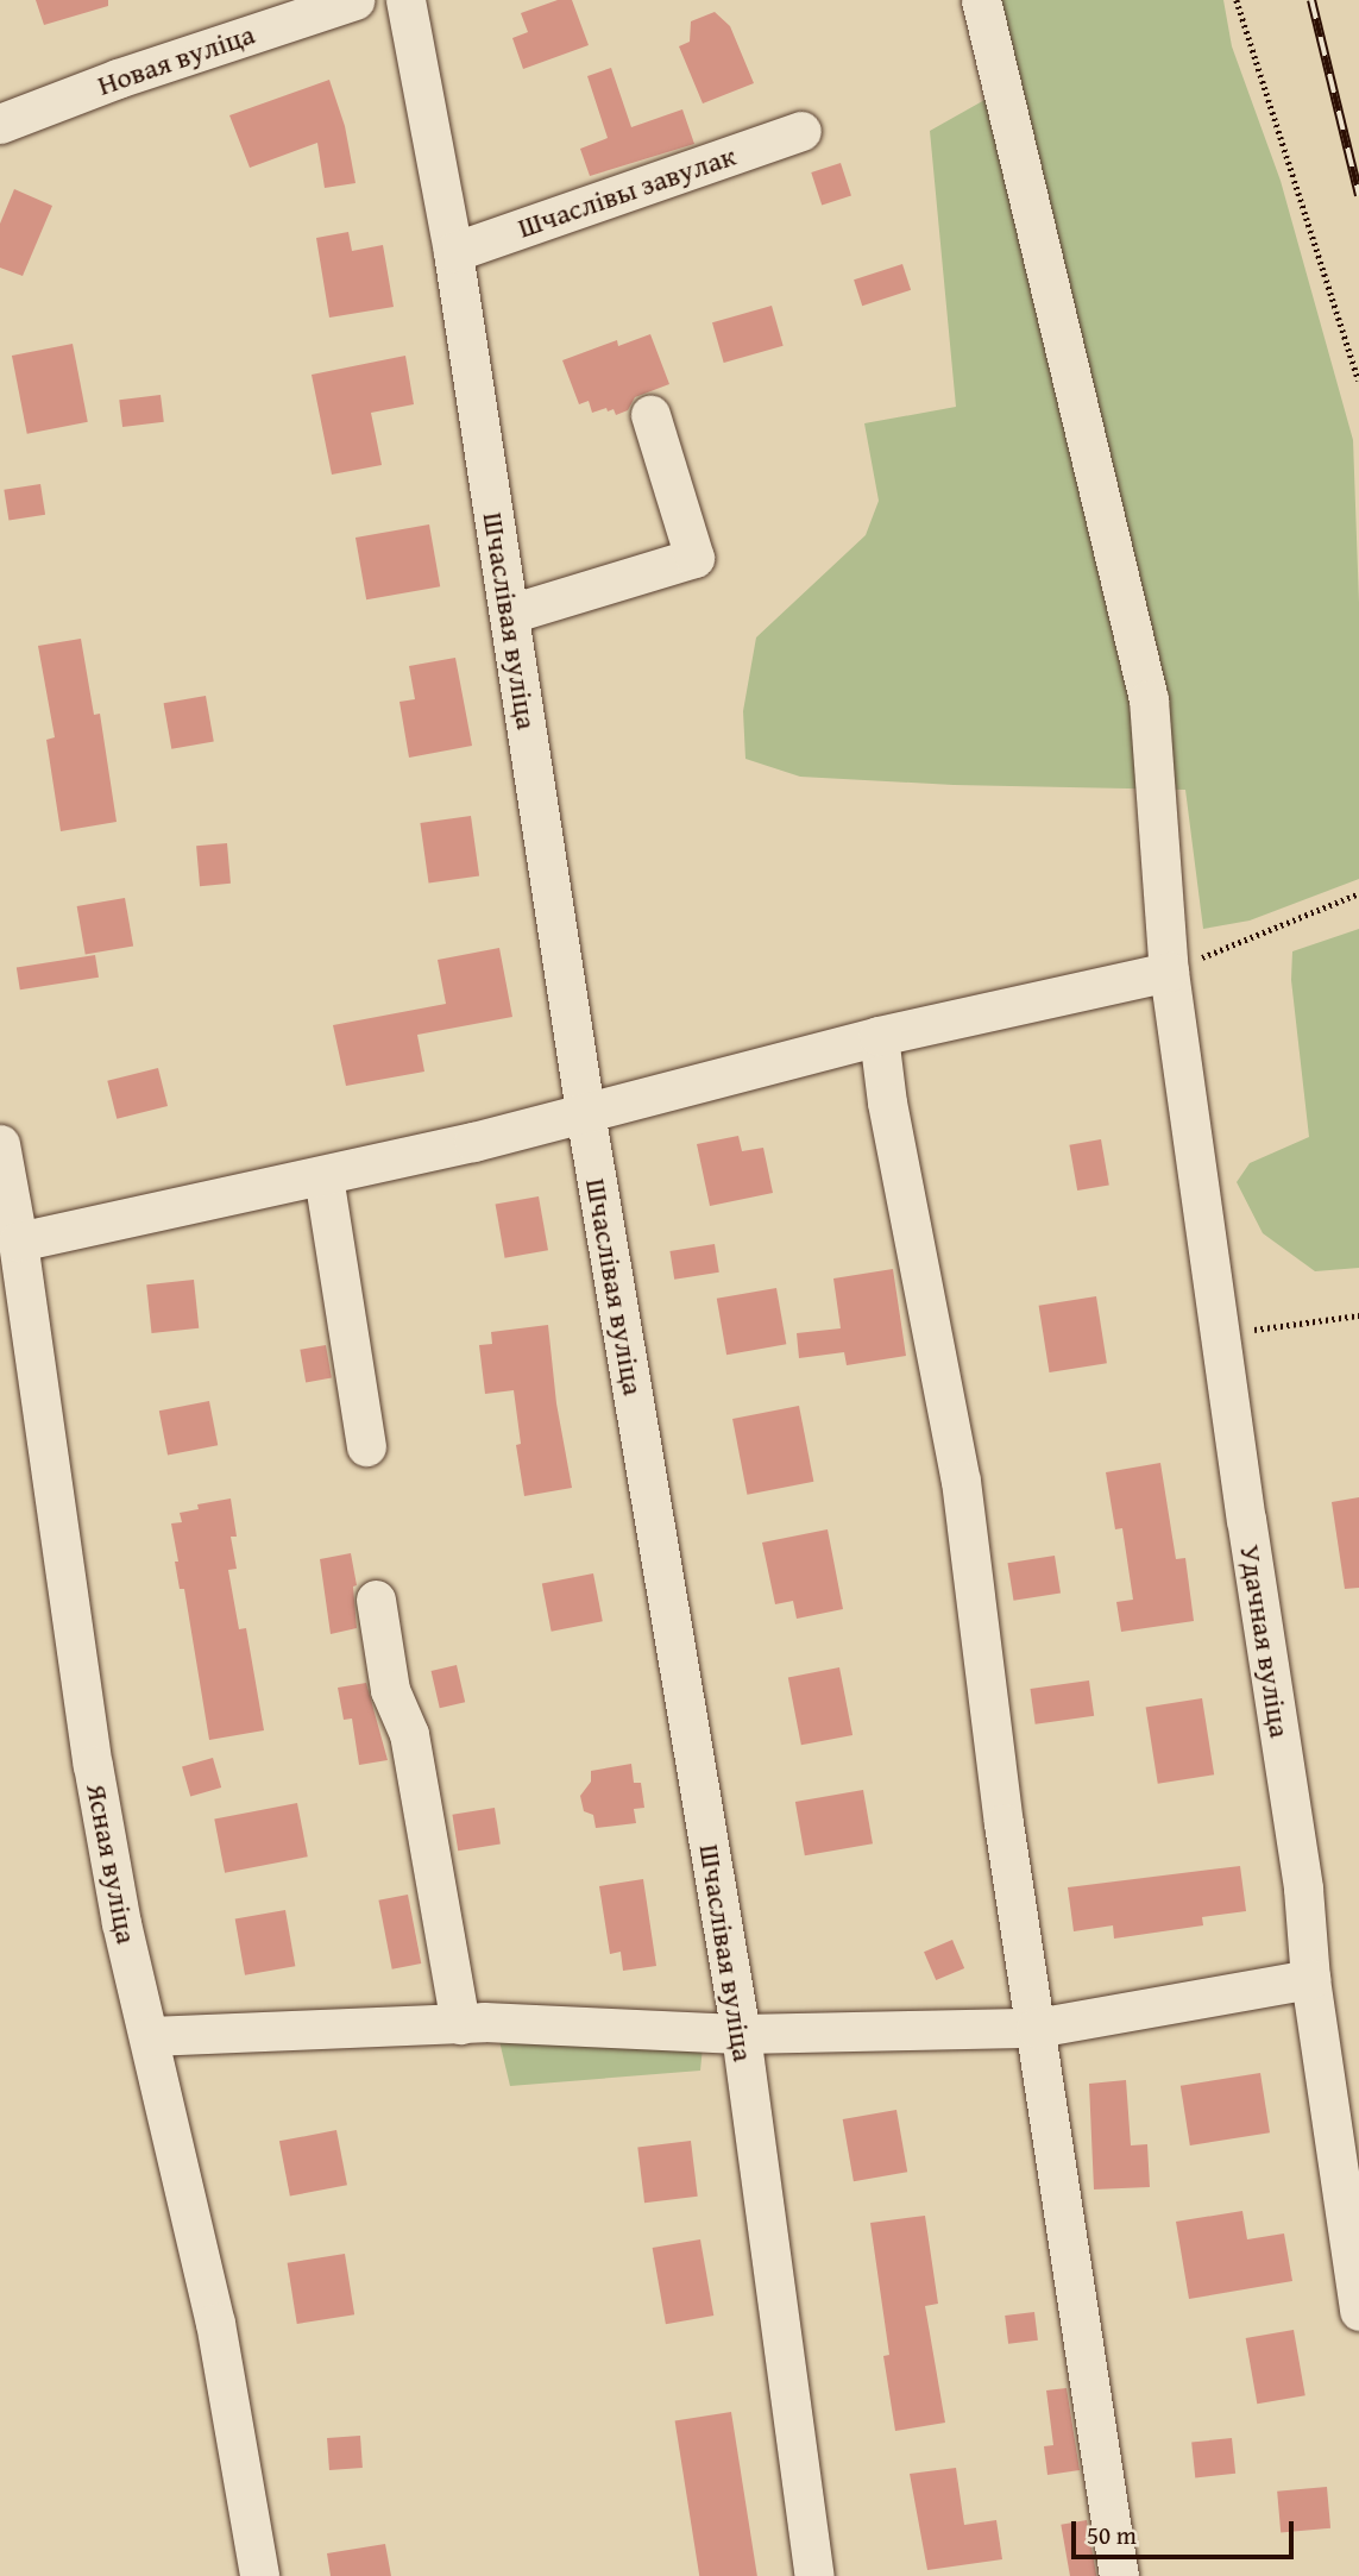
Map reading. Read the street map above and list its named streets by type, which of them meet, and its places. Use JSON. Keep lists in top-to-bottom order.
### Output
{
  "streets": {
    "street": [
      "Новая вуліца",
      "Шчаслівы завулак",
      "Шчаслівая вуліца",
      "Удачная вуліца",
      "Ясная вуліца"
    ]
  },
  "crossings": [
    ["Шчаслівы завулак", "Шчаслівая вуліца"]
  ],
  "scale_bar": "50 m"
}
